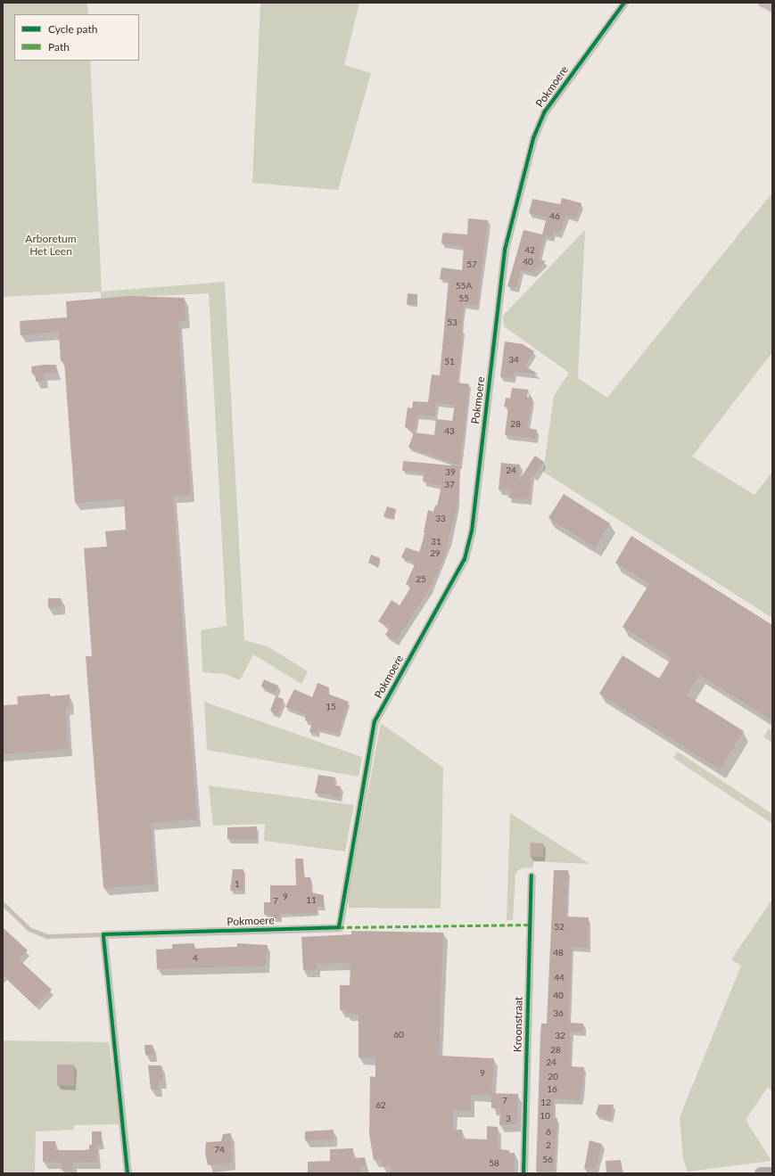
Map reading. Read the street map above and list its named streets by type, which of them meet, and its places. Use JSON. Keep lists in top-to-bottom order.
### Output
{
  "streets": {
    "street": ["Pokmoere", "Kroonstraat"]
  },
  "parks": ["Arboretum Het Leen"],
  "house_numbers": [
    "46",
    "42",
    "40",
    "57",
    "55A",
    "55",
    "53",
    "34",
    "51",
    "28",
    "43",
    "24",
    "39",
    "37",
    "33",
    "31",
    "29",
    "25",
    "15",
    "1",
    "9",
    "11",
    "7",
    "52",
    "48",
    "4",
    "44",
    "40",
    "36",
    "60",
    "32",
    "28",
    "24",
    "9",
    "20",
    "16",
    "7",
    "12",
    "62",
    "10",
    "3",
    "6",
    "2",
    "74",
    "56",
    "58"
  ],
  "legend": ["Cycle path", "Path"]
}
